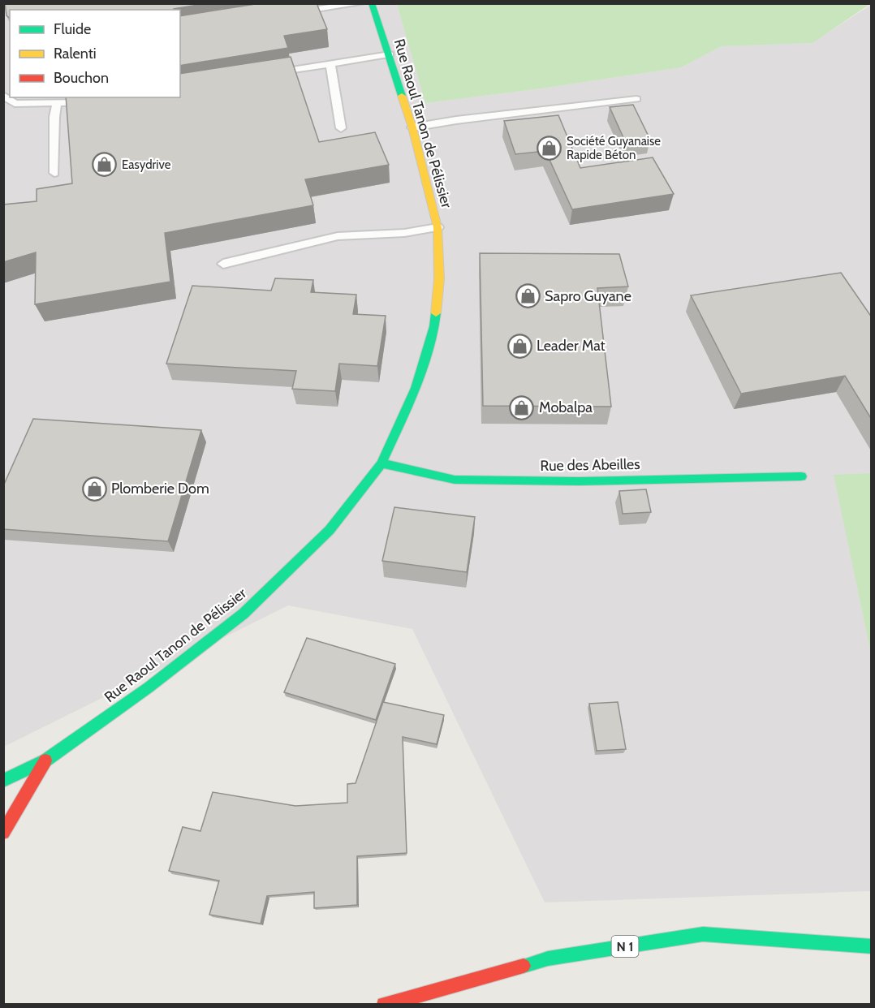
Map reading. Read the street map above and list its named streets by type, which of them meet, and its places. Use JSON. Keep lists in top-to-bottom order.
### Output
{
  "streets": {
    "street": ["Rue Raoul Tanon de Pélissier", "Rue des Abeilles", "N 1"]
  },
  "crossings": [
    ["Rue Raoul Tanon de Pélissier", "Rue des Abeilles"]
  ],
  "places": {
    "shop": [
      "Société Guyanaise Rapide Béton",
      "Easydrive",
      "Sapro Guyane",
      "Leader Mat",
      "Mobalpa",
      "Plomberie Dom"
    ]
  },
  "legend": ["Fluide", "Ralenti", "Bouchon"]
}
